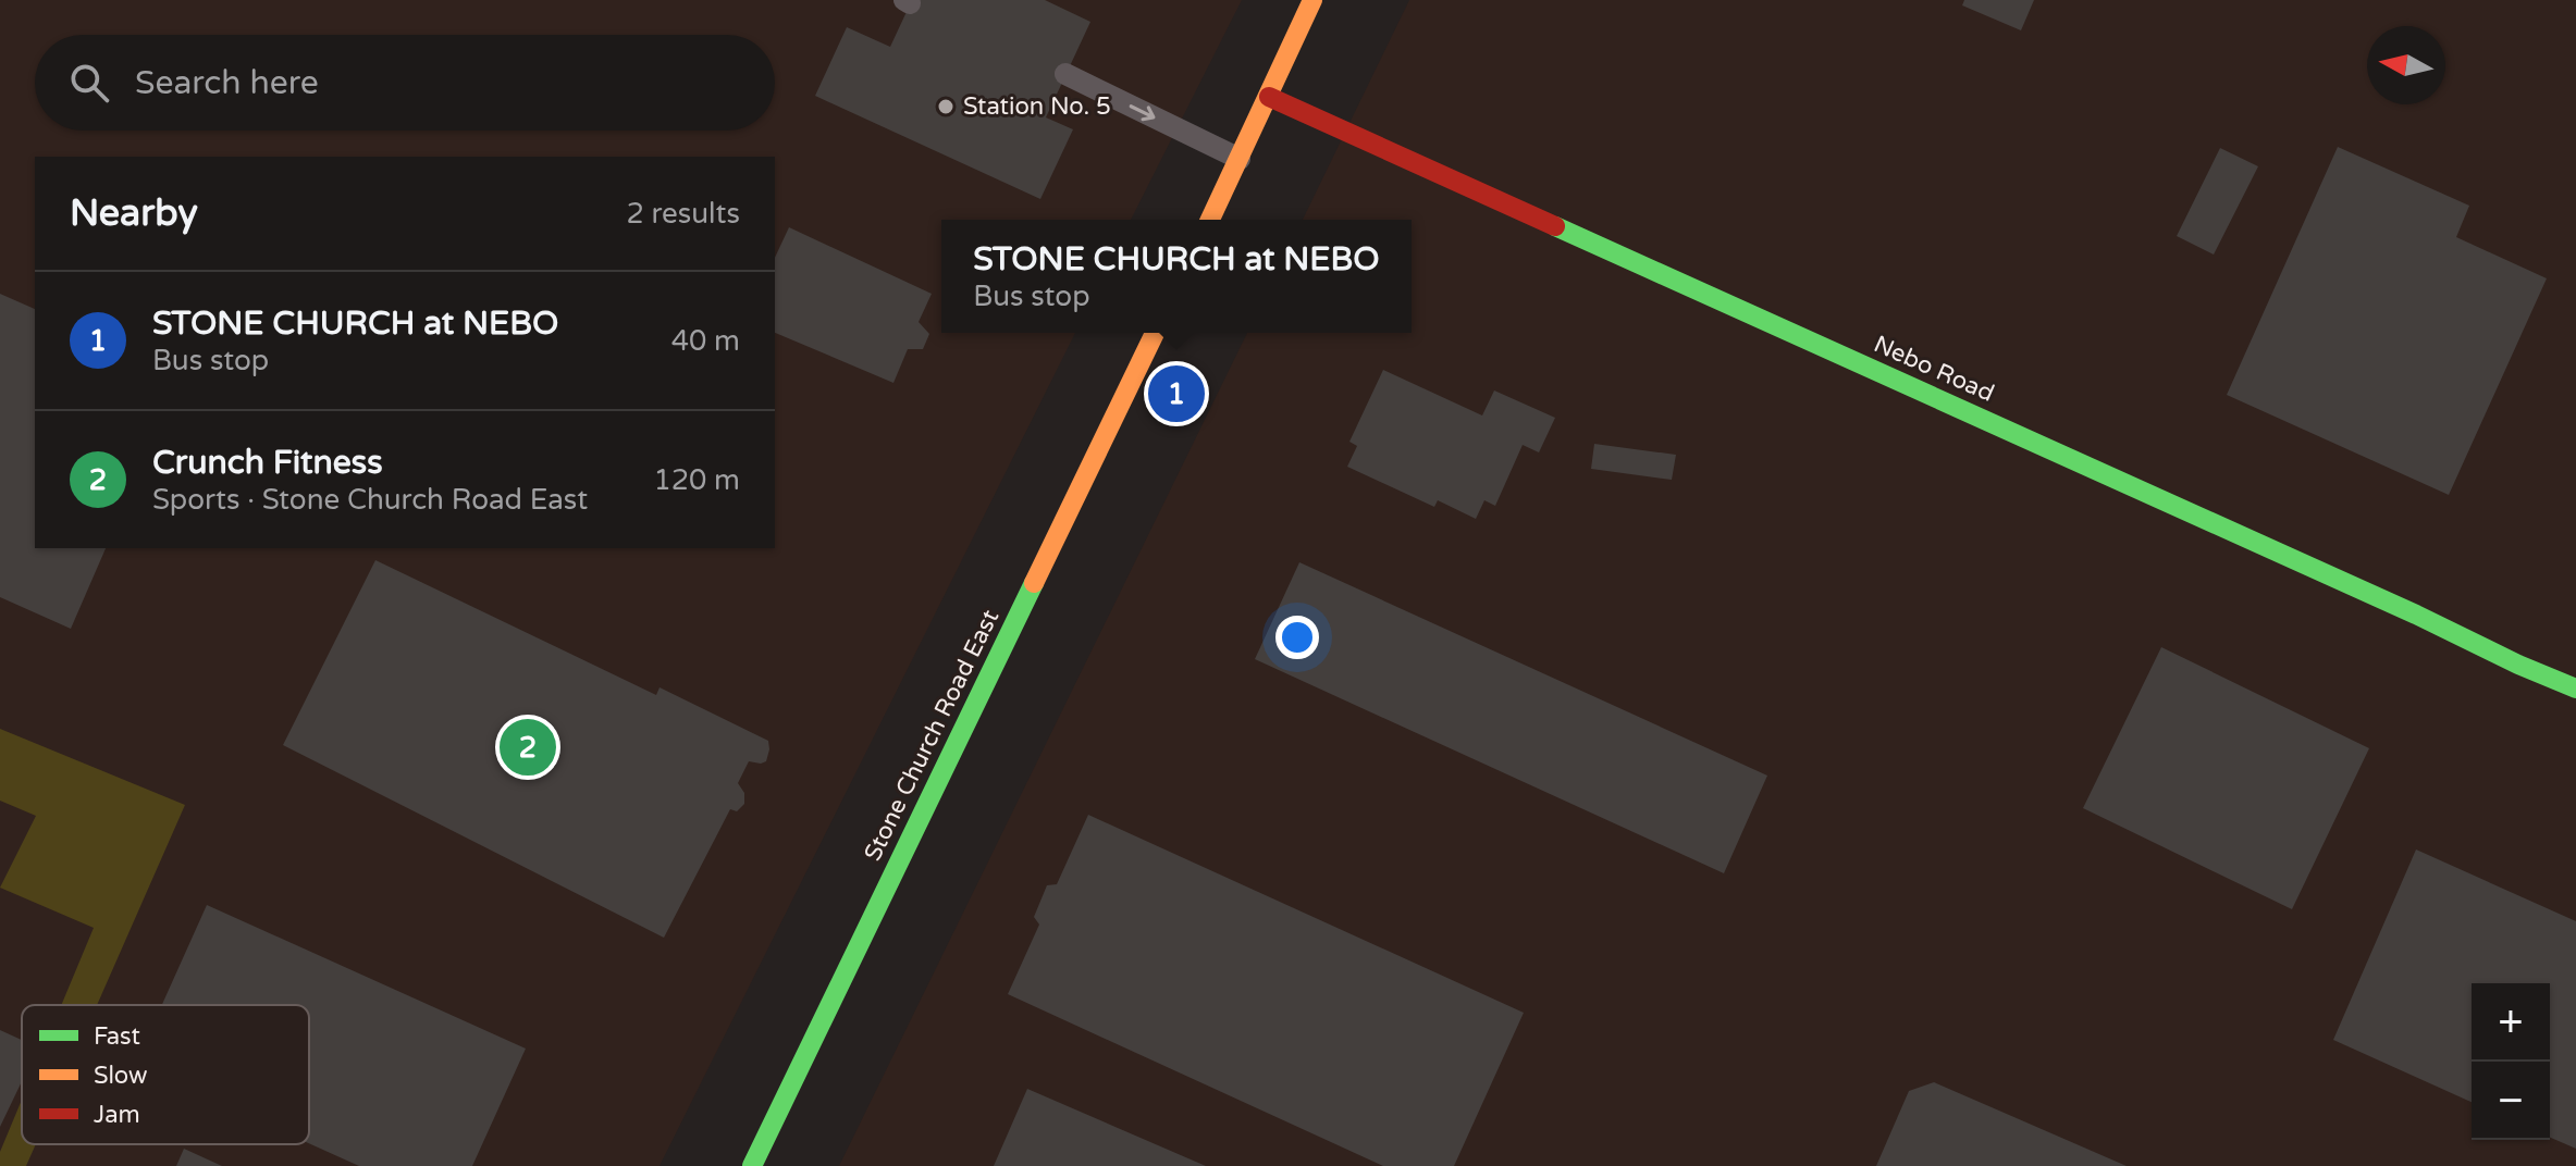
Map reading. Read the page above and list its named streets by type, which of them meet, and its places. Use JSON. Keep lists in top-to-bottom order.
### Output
{
  "streets": {
    "street": ["Nebo Road", "Stone Church Road East"]
  },
  "places": ["Station No. 5"],
  "legend": ["Fast", "Slow", "Jam"],
  "north": "left",
  "page": {
    "search": "Search here",
    "heading": ["Nearby", "2 results"],
    "popup": ["STONE CHURCH at NEBO", "Bus stop"],
    "list": [
      {
        "mark": "1",
        "name": "STONE CHURCH at NEBO",
        "note": "Bus stop",
        "value": "40 m"
      },
      {
        "mark": "2",
        "name": "Crunch Fitness",
        "note": "Sports · Stone Church Road East",
        "value": "120 m"
      }
    ],
    "pins": ["1", "2"],
    "map_buttons": ["+", "−"]
  }
}
